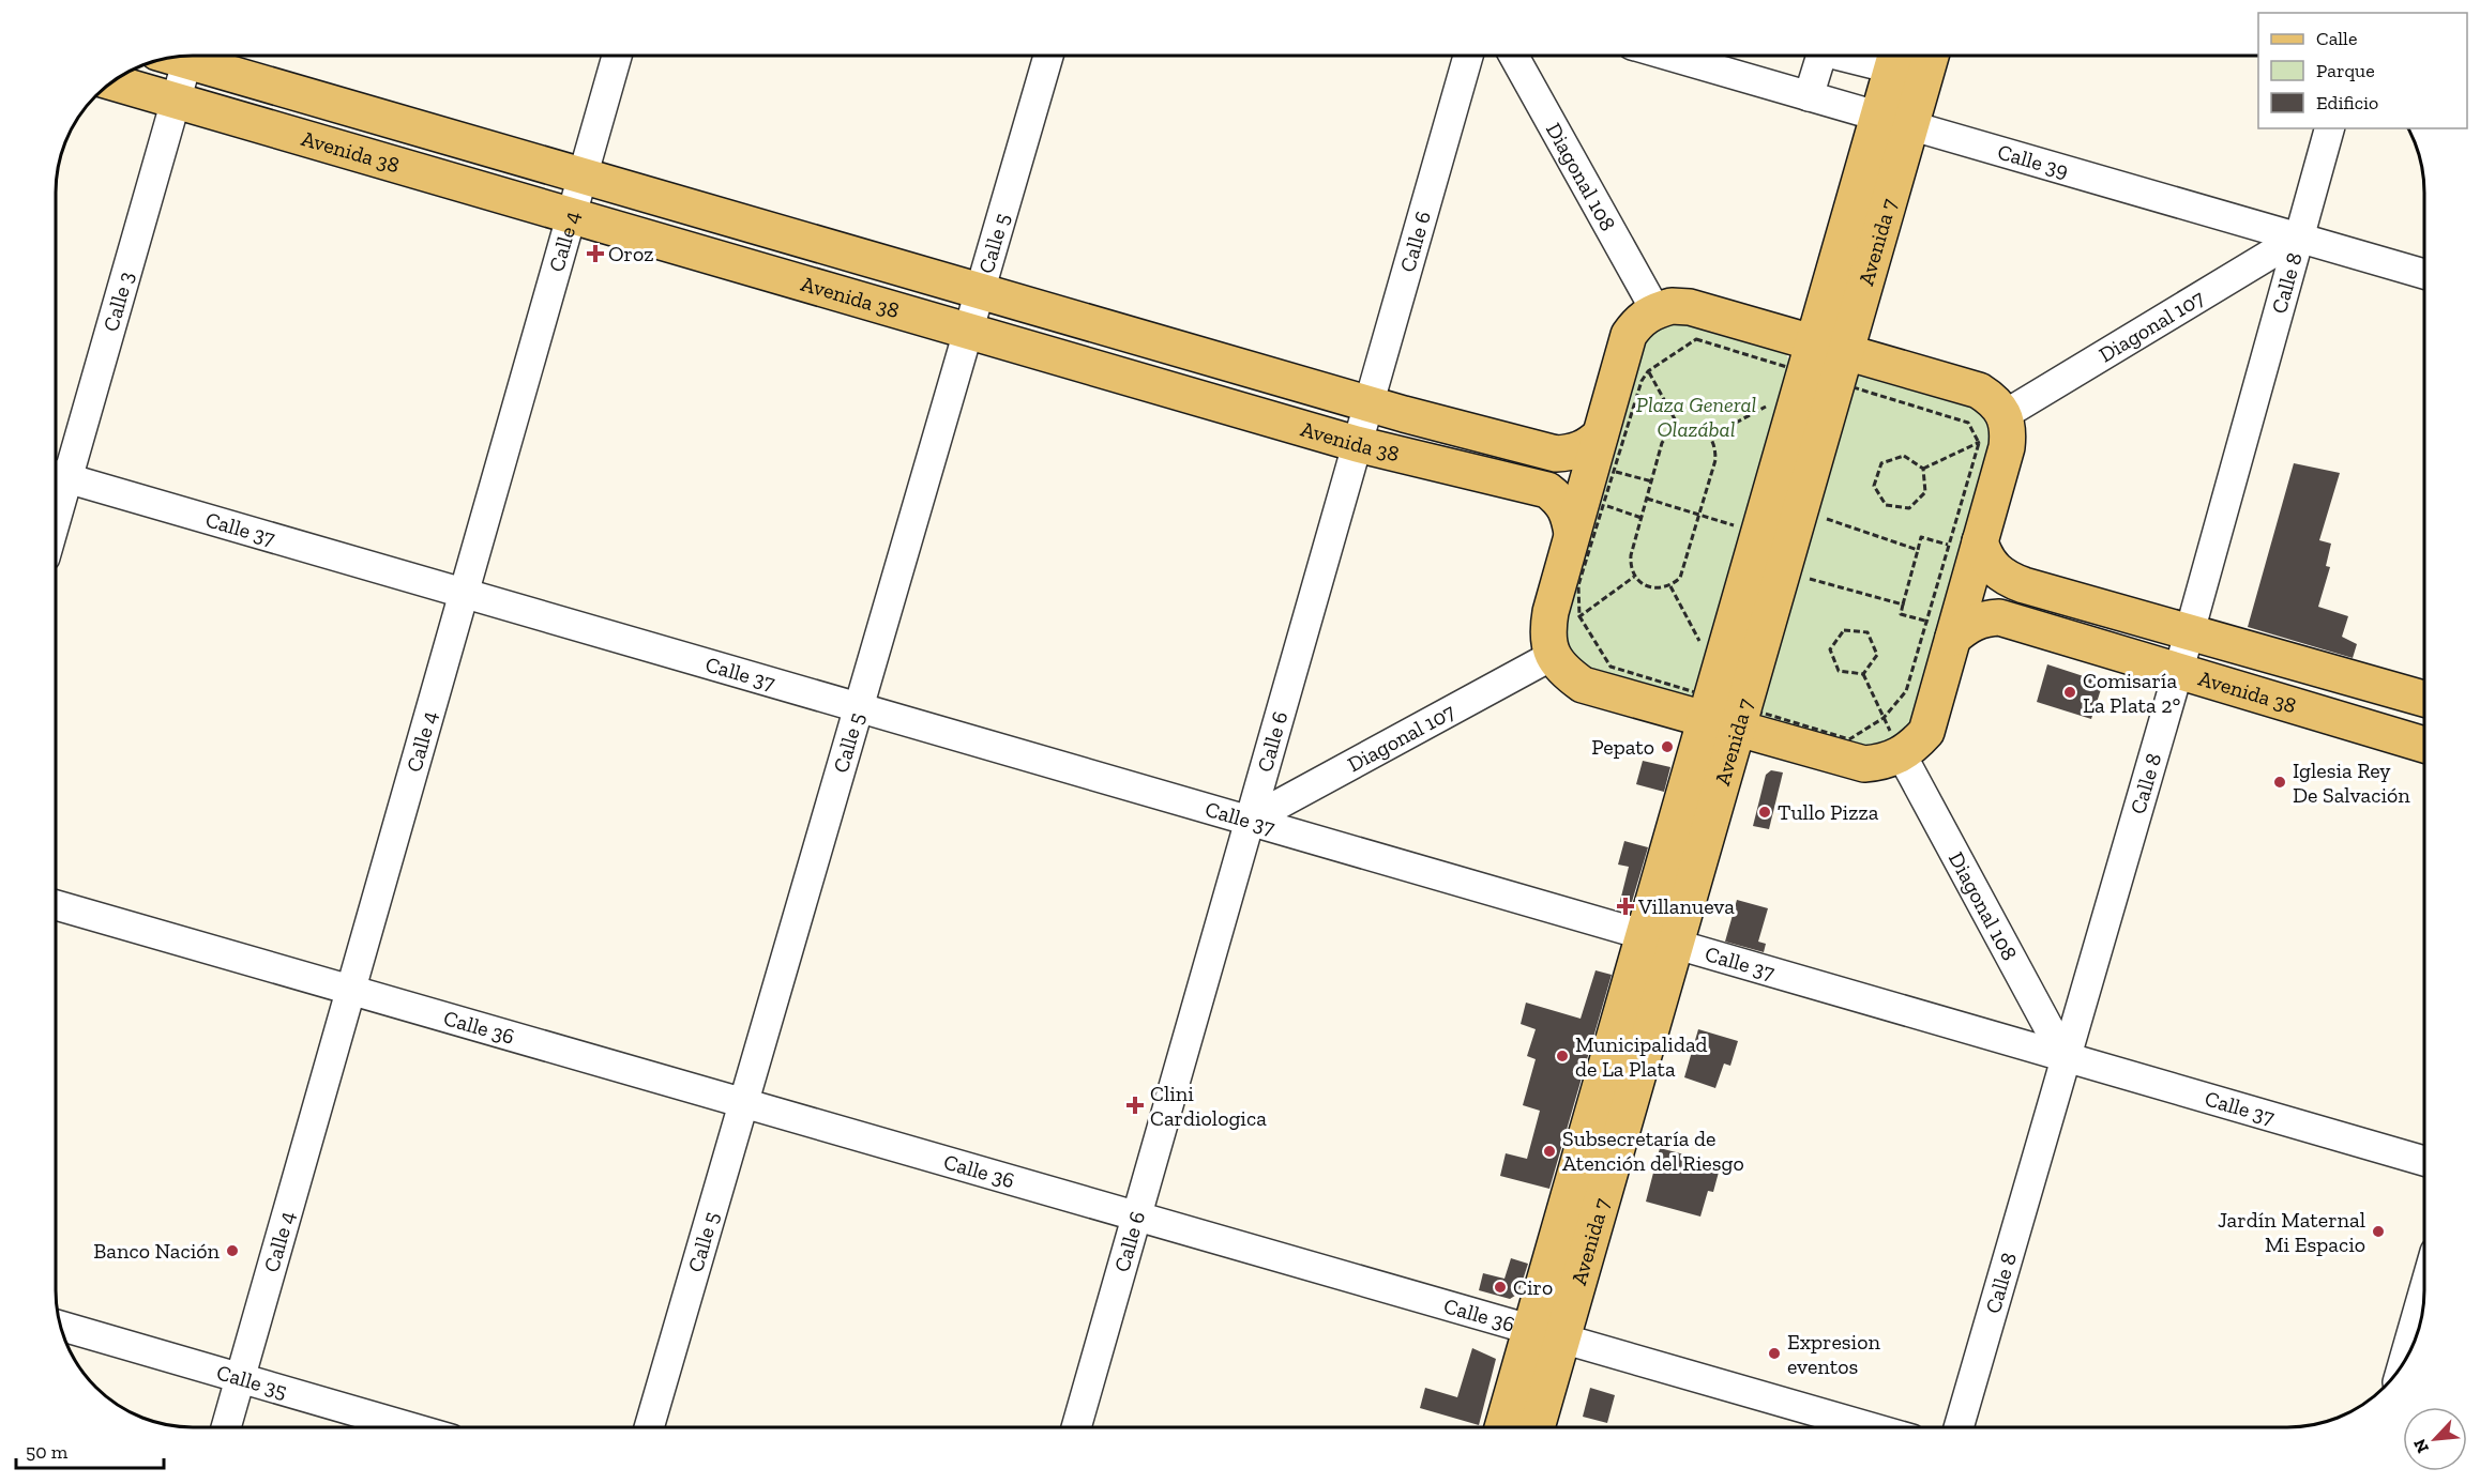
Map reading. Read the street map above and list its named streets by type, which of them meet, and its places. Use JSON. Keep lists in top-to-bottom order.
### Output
{
  "streets": {
    "main road": ["Avenida 38", "Avenida 7"],
    "street": [
      "Calle 39",
      "Diagonal 108",
      "Calle 4",
      "Calle 6",
      "Calle 5",
      "Calle 8",
      "Calle 3",
      "Diagonal 107",
      "Calle 37",
      "Calle 36",
      "Calle 35"
    ]
  },
  "crossings": [
    ["Avenida 38", "Calle 4"],
    ["Avenida 38", "Calle 6"],
    ["Avenida 38", "Calle 5"],
    ["Avenida 38", "Calle 8"],
    ["Avenida 38", "Calle 3"],
    ["Calle 39", "Avenida 7"],
    ["Calle 39", "Calle 8"],
    ["Calle 39", "Diagonal 107"],
    ["Diagonal 108", "Calle 8"],
    ["Diagonal 108", "Calle 37"],
    ["Calle 4", "Calle 37"],
    ["Calle 4", "Calle 36"],
    ["Calle 4", "Calle 35"],
    ["Calle 6", "Diagonal 107"],
    ["Calle 6", "Calle 37"],
    ["Calle 6", "Calle 36"],
    ["Avenida 7", "Calle 37"],
    ["Avenida 7", "Calle 36"],
    ["Calle 5", "Calle 37"],
    ["Calle 5", "Calle 36"],
    ["Calle 8", "Diagonal 107"],
    ["Calle 8", "Calle 37"],
    ["Calle 3", "Calle 37"],
    ["Diagonal 107", "Calle 37"]
  ],
  "parks": ["Plaza General Olazábal"],
  "places": {
    "health": ["Oroz", "Villanueva", "Clini Cardiologica"],
    "other": [
      "Comisaría La Plata 2°",
      "Pepato",
      "Iglesia Rey De Salvación",
      "Tullo Pizza",
      "Municipalidad de La Plata",
      "Subsecretaría de Atención del Riesgo",
      "Jardín Maternal Mi Espacio",
      "Banco Nación",
      "Ciro",
      "Expresion eventos"
    ]
  },
  "legend": ["Calle", "Parque", "Edificio"],
  "scale_bar": "50 m",
  "north": "bottom left"
}
